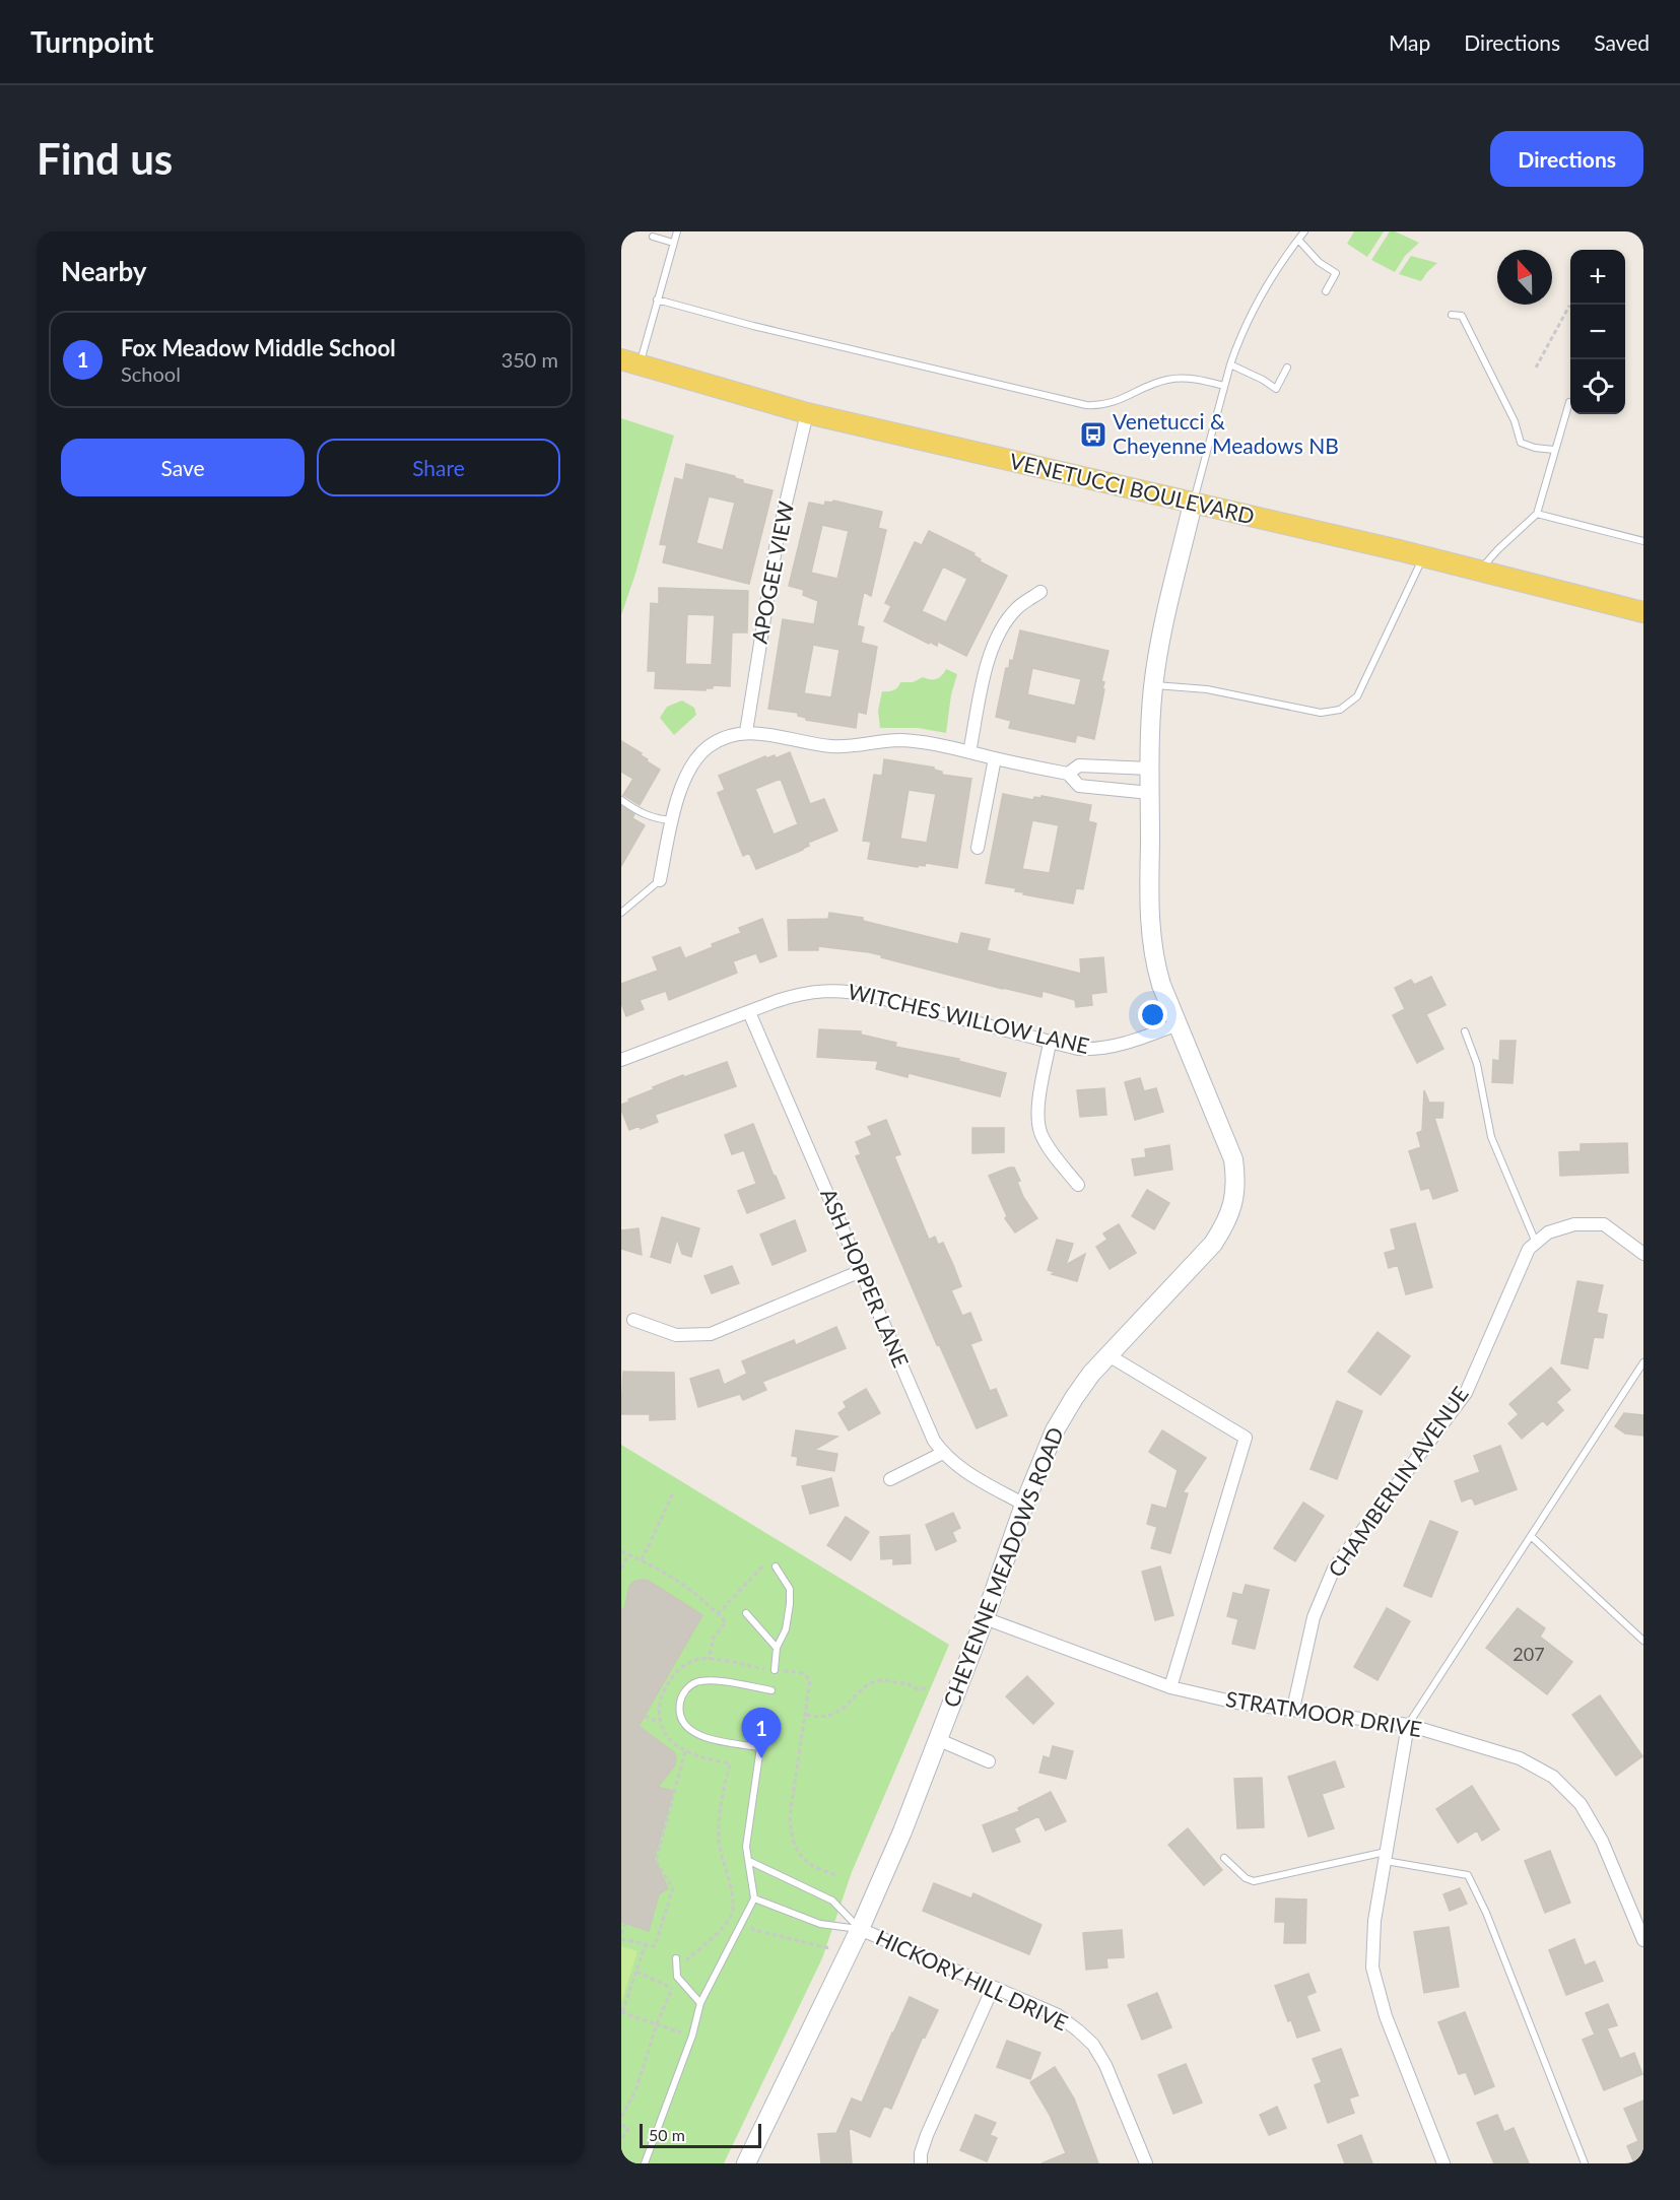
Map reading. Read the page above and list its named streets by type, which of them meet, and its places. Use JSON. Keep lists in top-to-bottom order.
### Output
{
  "streets": {
    "main road": ["VENETUCCI BOULEVARD", "CHEYENNE MEADOWS ROAD"],
    "street": [
      "APOGEE VIEW",
      "WITCHES WILLOW LANE",
      "ASH HOPPER LANE",
      "CHAMBERLIN AVENUE",
      "STRATMOOR DRIVE",
      "HICKORY HILL DRIVE"
    ]
  },
  "crossings": [
    ["VENETUCCI BOULEVARD", "APOGEE VIEW"],
    ["VENETUCCI BOULEVARD", "CHEYENNE MEADOWS ROAD"],
    ["WITCHES WILLOW LANE", "ASH HOPPER LANE"],
    ["WITCHES WILLOW LANE", "CHEYENNE MEADOWS ROAD"],
    ["ASH HOPPER LANE", "CHEYENNE MEADOWS ROAD"],
    ["CHAMBERLIN AVENUE", "STRATMOOR DRIVE"],
    ["CHEYENNE MEADOWS ROAD", "STRATMOOR DRIVE"],
    ["CHEYENNE MEADOWS ROAD", "HICKORY HILL DRIVE"]
  ],
  "places": {
    "bus stop": ["Venetucci & Cheyenne Meadows NB"]
  },
  "house_numbers": ["207"],
  "scale_bar": "50 m",
  "north": "top",
  "page": {
    "header": "Turnpoint",
    "nav": ["Map", "Directions", "Saved"],
    "buttons": [
      "Directions",
      ["Save", "Share"]
    ],
    "title": "Find us",
    "heading": "Nearby",
    "map_buttons": ["+", "−"],
    "list": [
      {
        "mark": "1",
        "name": "Fox Meadow Middle School",
        "note": "School",
        "value": "350 m"
      }
    ],
    "pins": "1",
    "scale": "50 m"
  }
}
